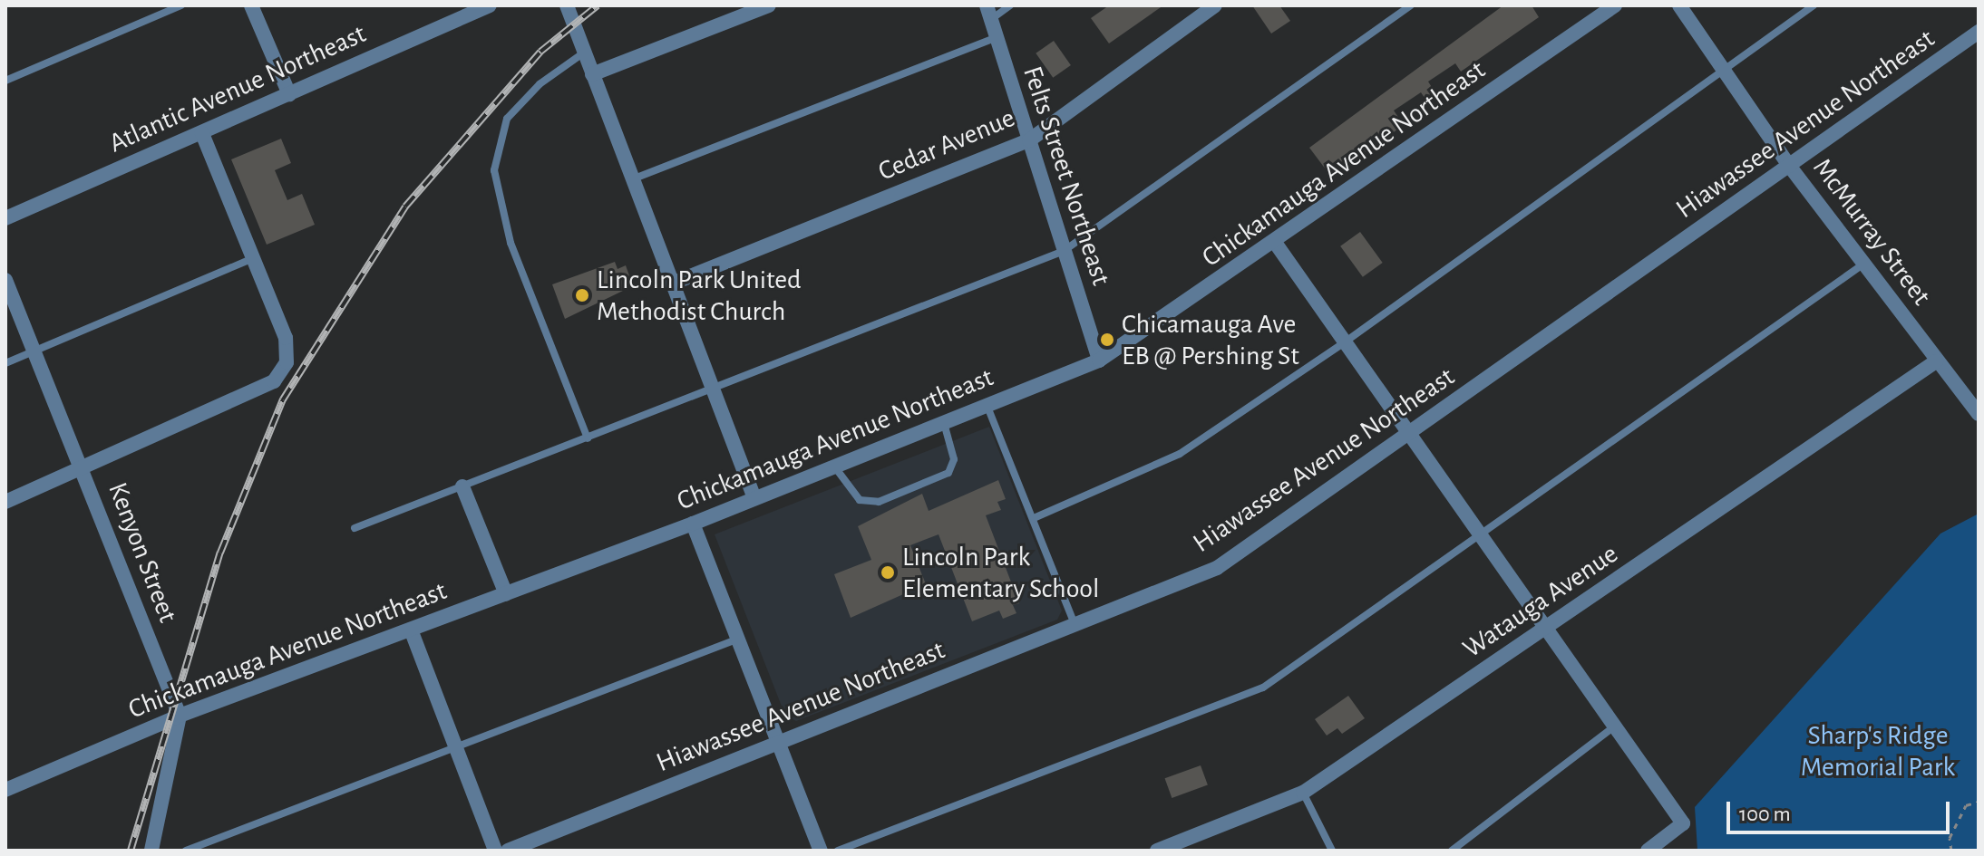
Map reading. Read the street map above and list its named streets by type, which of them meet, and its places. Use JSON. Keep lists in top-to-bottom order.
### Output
{
  "streets": {
    "street": [
      "Atlantic Avenue Northeast",
      "Hiawassee Avenue Northeast",
      "Cedar Avenue",
      "Chickamauga Avenue Northeast",
      "Felts Street Northeast",
      "McMurray Street",
      "Kenyon Street",
      "Watauga Avenue"
    ]
  },
  "crossings": [
    ["Hiawassee Avenue Northeast", "McMurray Street"],
    ["Cedar Avenue", "Felts Street Northeast"],
    ["Chickamauga Avenue Northeast", "Felts Street Northeast"],
    ["Chickamauga Avenue Northeast", "Kenyon Street"],
    ["McMurray Street", "Watauga Avenue"]
  ],
  "parks": ["Sharp's Ridge Memorial Park"],
  "places": ["Lincoln Park United Methodist Church", "Chicamauga Ave EB @ Pershing St", "Lincoln Park Elementary School"],
  "scale_bar": "100 m"
}
